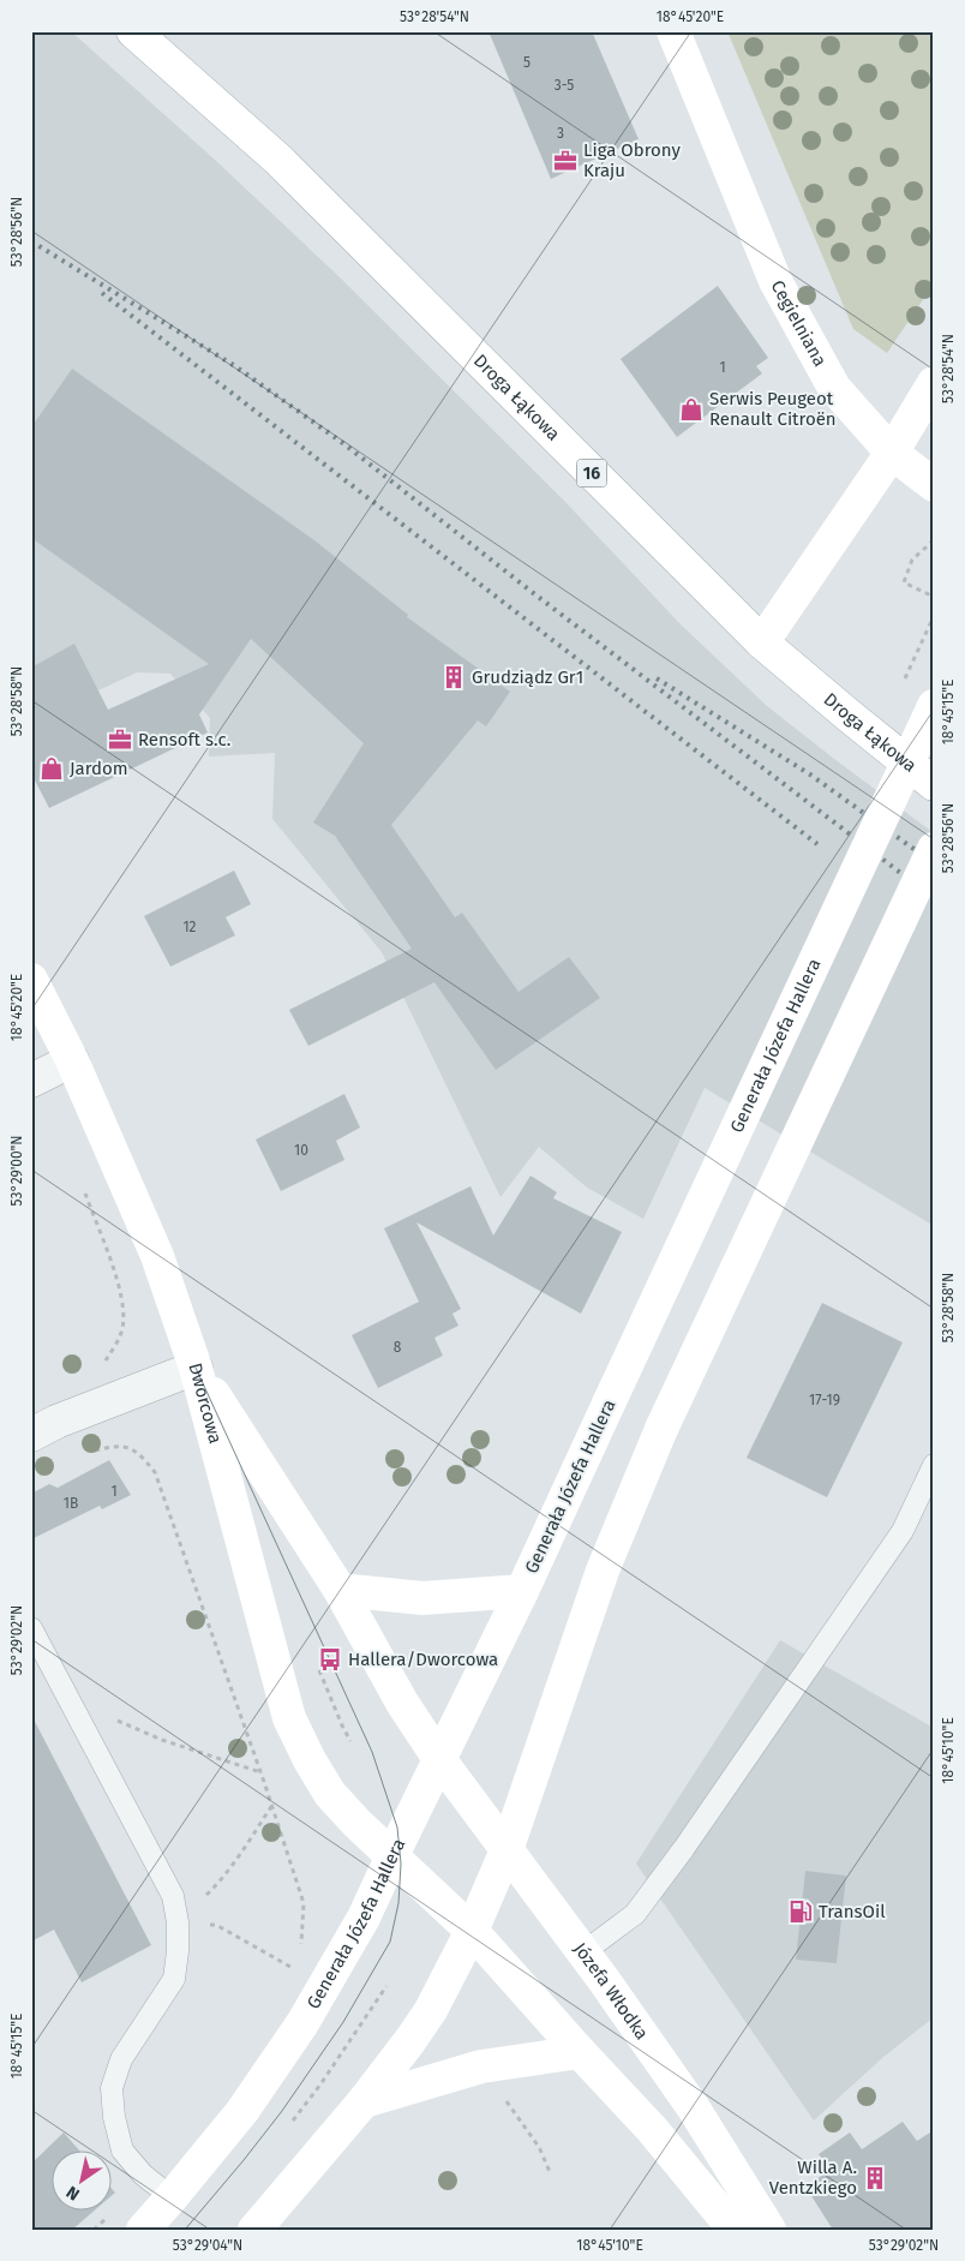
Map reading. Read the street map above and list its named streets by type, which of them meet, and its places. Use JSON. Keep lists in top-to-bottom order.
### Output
{
  "streets": {
    "main road": [
      "Cegielniana",
      "Droga Łąkowa",
      "16",
      "Generała Józefa Hallera",
      "Dworcowa",
      "Józefa Włodka"
    ]
  },
  "crossings": [
    ["Generała Józefa Hallera", "Dworcowa"],
    ["Generała Józefa Hallera", "Józefa Włodka"],
    ["Dworcowa", "Józefa Włodka"]
  ],
  "places": {
    "office": ["Liga Obrony Kraju", "Rensoft s.c."],
    "shop": ["Serwis Peugeot Renault Citroën", "Jardom"],
    "building": ["Grudziądz Gr1", "Willa A. Ventzkiego"],
    "bus stop": ["Hallera/Dworcowa"],
    "fuel station": ["TransOil"]
  },
  "house_numbers": [
    "5",
    "3-5",
    "3",
    "1",
    "12",
    "10",
    "8",
    "17-19",
    "1",
    "1B"
  ],
  "north": "bottom left",
  "coordinates": [
    "53°28'54\"N",
    "18°45'20\"E",
    "53°28'56\"N",
    "53°28'58\"N",
    "18°45'15\"E",
    "53°29'00\"N",
    "53°29'02\"N",
    "18°45'10\"E",
    "53°29'04\"N"
  ]
}
